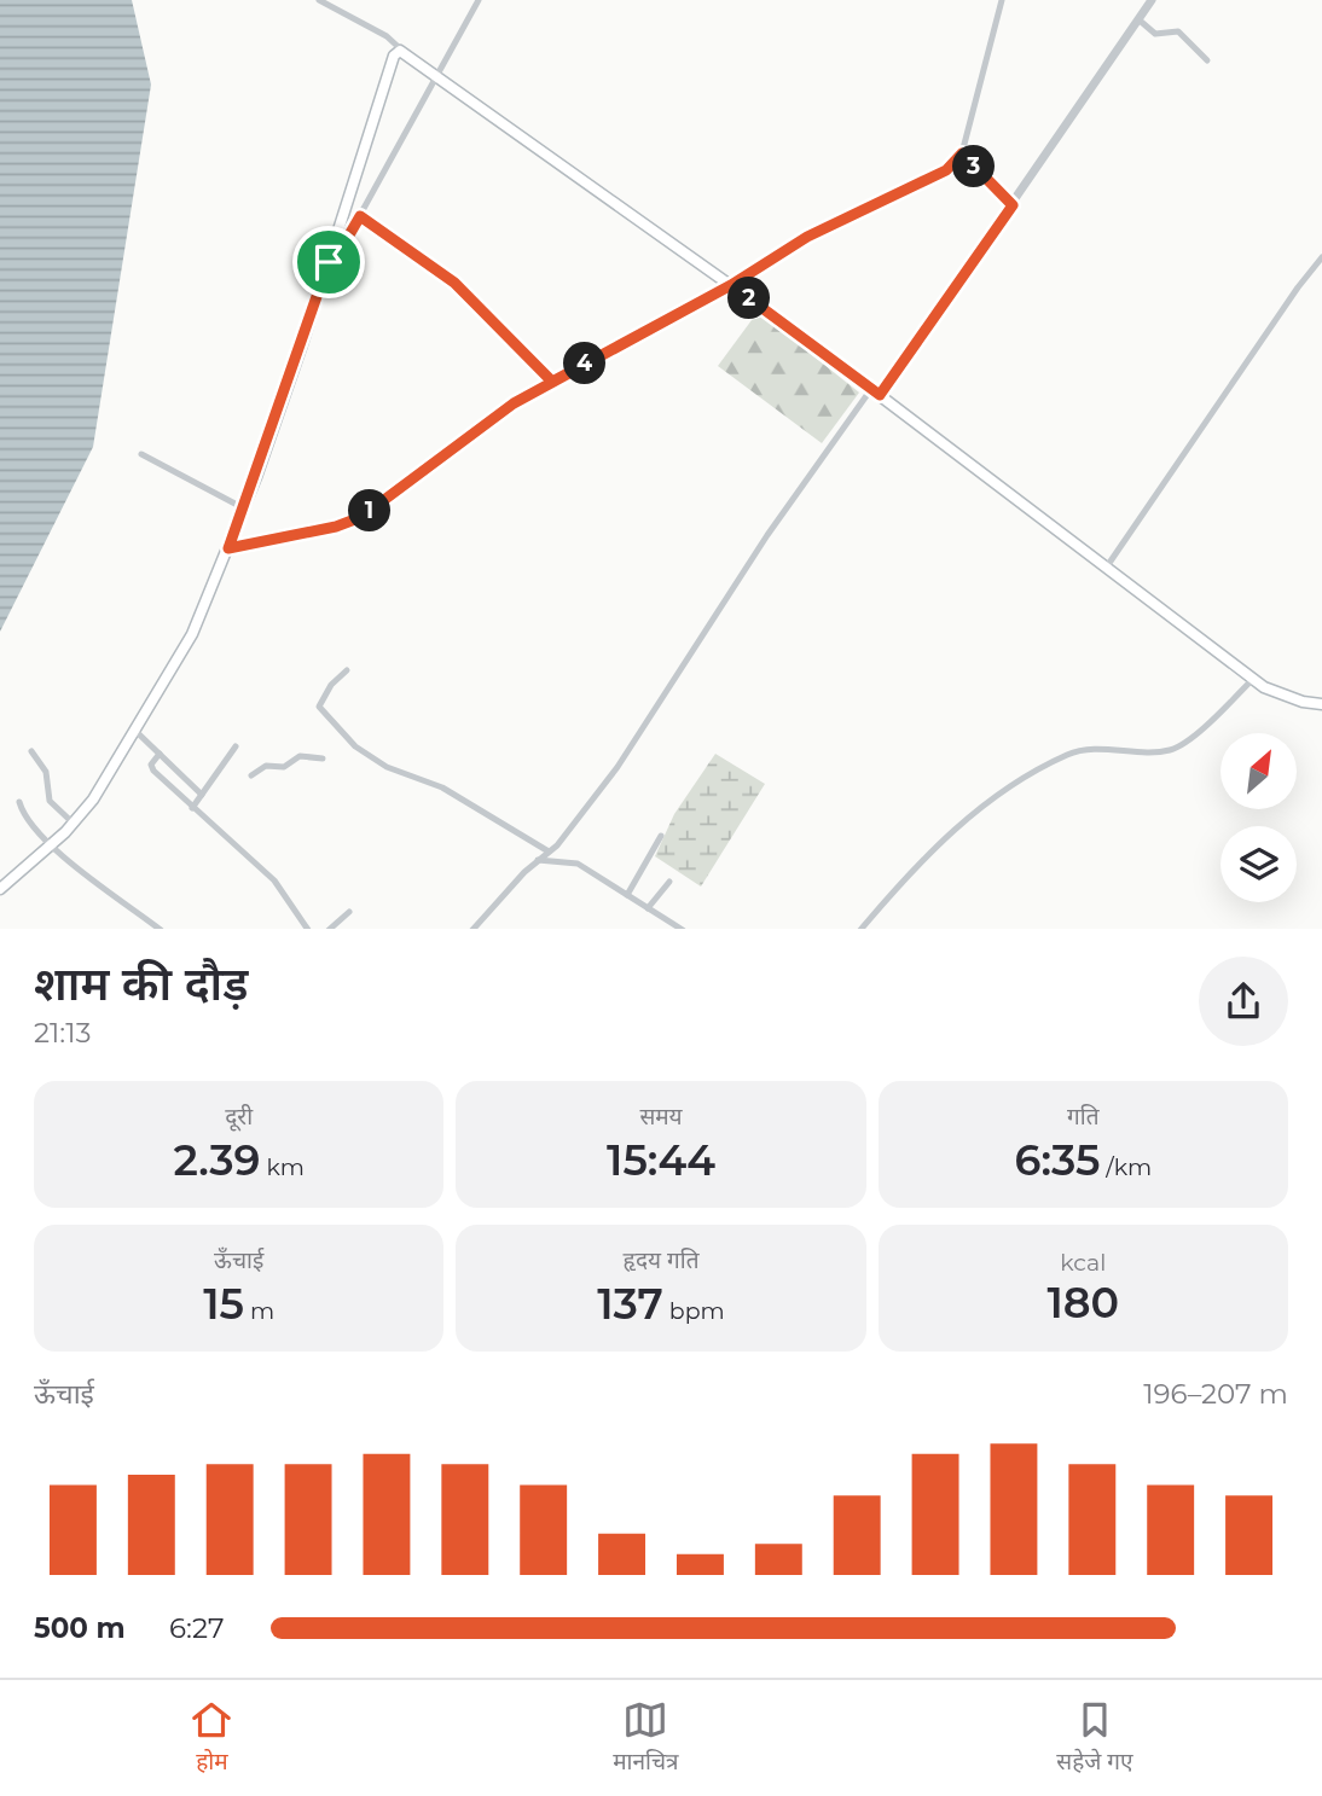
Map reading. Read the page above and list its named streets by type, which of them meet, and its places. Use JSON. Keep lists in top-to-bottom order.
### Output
{
  "north": "top right",
  "page": {
    "pins": [
      "3",
      "2",
      "4",
      "1"
    ],
    "heading": ["शाम की दौड़", "21:13"],
    "stats": [
      ["दूरी", "2.39 km"],
      ["समय", "15:44"],
      ["गति", "6:35 /km"],
      ["ऊँचाई", "15 m"],
      ["हृदय गति", "137 bpm"],
      ["kcal", "180"]
    ],
    "chart": ["ऊँचाई", "196–207 m"],
    "list": [
      {
        "name": "500 m",
        "note": "6:27"
      }
    ],
    "tabs": ["होम", "मानचित्र", "सहेजे गए"]
  }
}
